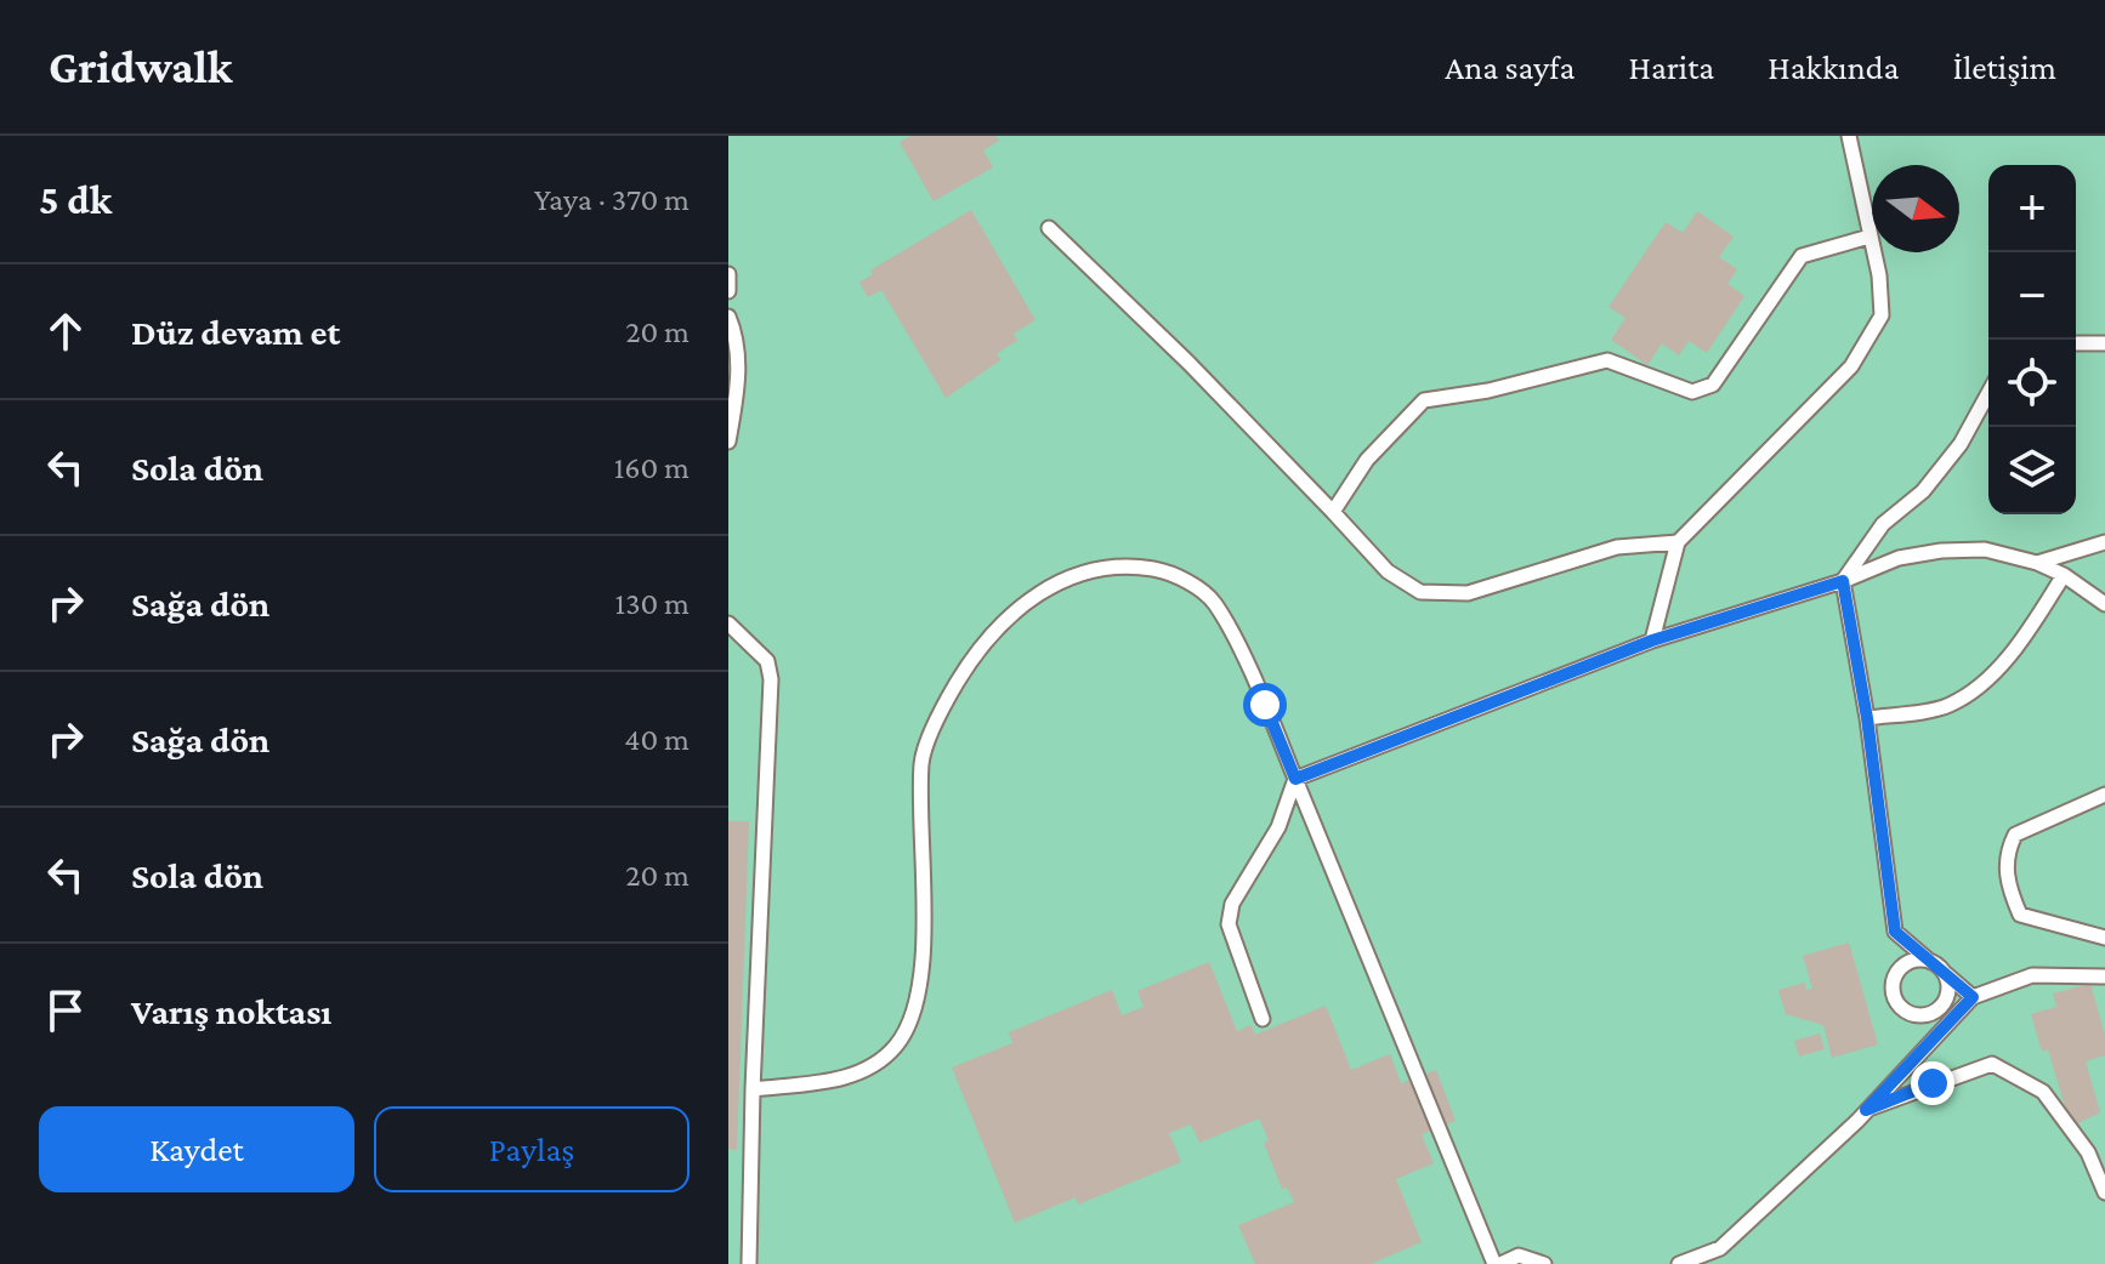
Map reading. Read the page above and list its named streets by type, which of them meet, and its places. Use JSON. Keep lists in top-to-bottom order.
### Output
{
  "north": "right",
  "page": {
    "header": "Gridwalk",
    "nav": [
      "Ana sayfa",
      "Harita",
      "Hakkında",
      "İletişim"
    ],
    "heading": ["5 dk", "Yaya · 370 m"],
    "map_buttons": ["+", "−"],
    "list": [
      ["Düz devam et", "20 m"],
      ["Sola dön", "160 m"],
      ["Sağa dön", "130 m"],
      ["Sağa dön", "40 m"],
      ["Sola dön", "20 m"],
      "Varış noktası"
    ],
    "buttons": ["Kaydet", "Paylaş"]
  }
}
